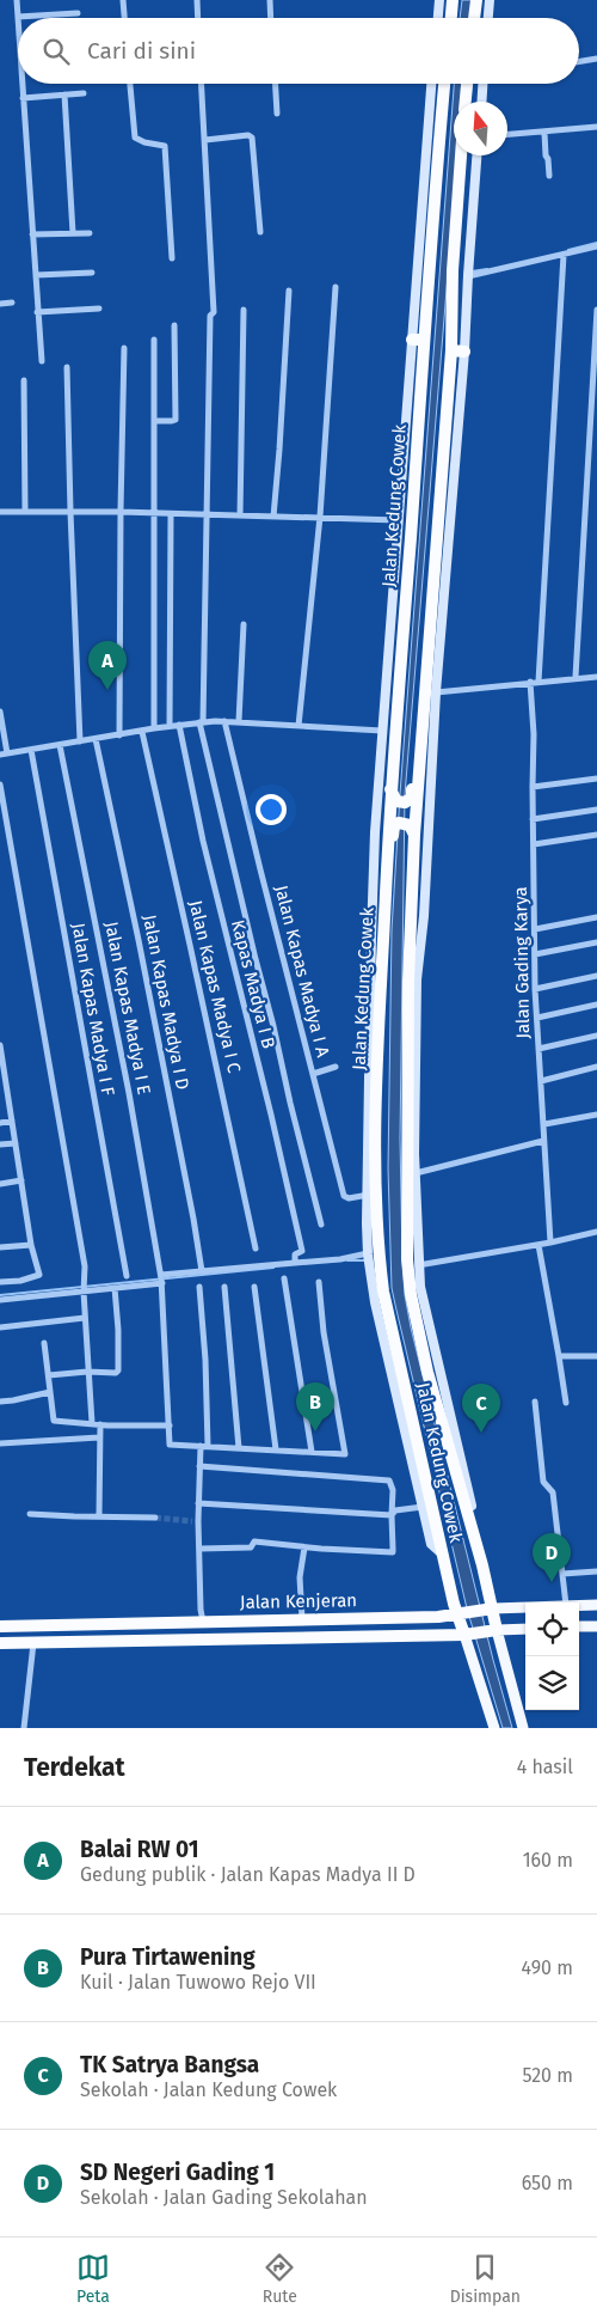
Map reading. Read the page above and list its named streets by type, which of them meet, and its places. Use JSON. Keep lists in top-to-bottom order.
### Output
{
  "streets": {
    "highway": ["Jalan Kedung Cowek", "Jalan Kenjeran"],
    "street": [
      "Jalan Gading Karya",
      "Jalan Kapas Madya I A",
      "Kapas Madya I B",
      "Jalan Kapas Madya I C",
      "Jalan Kapas Madya I D",
      "Jalan Kapas Madya I E",
      "Jalan Kapas Madya I F"
    ]
  },
  "crossings": [
    ["Jalan Kedung Cowek", "Jalan Kapas Madya I A"]
  ],
  "north": "top",
  "page": {
    "search": "Cari di sini",
    "pins": [
      "A",
      "B",
      "C",
      "D"
    ],
    "heading": ["Terdekat", "4 hasil"],
    "list": [
      {
        "mark": "A",
        "name": "Balai RW 01",
        "note": "Gedung publik · Jalan Kapas Madya II D",
        "value": "160 m"
      },
      {
        "mark": "B",
        "name": "Pura Tirtawening",
        "note": "Kuil · Jalan Tuwowo Rejo VII",
        "value": "490 m"
      },
      {
        "mark": "C",
        "name": "TK Satrya Bangsa",
        "note": "Sekolah · Jalan Kedung Cowek",
        "value": "520 m"
      },
      {
        "mark": "D",
        "name": "SD Negeri Gading 1",
        "note": "Sekolah · Jalan Gading Sekolahan",
        "value": "650 m"
      }
    ],
    "nav": ["Peta", "Rute", "Disimpan"]
  }
}
